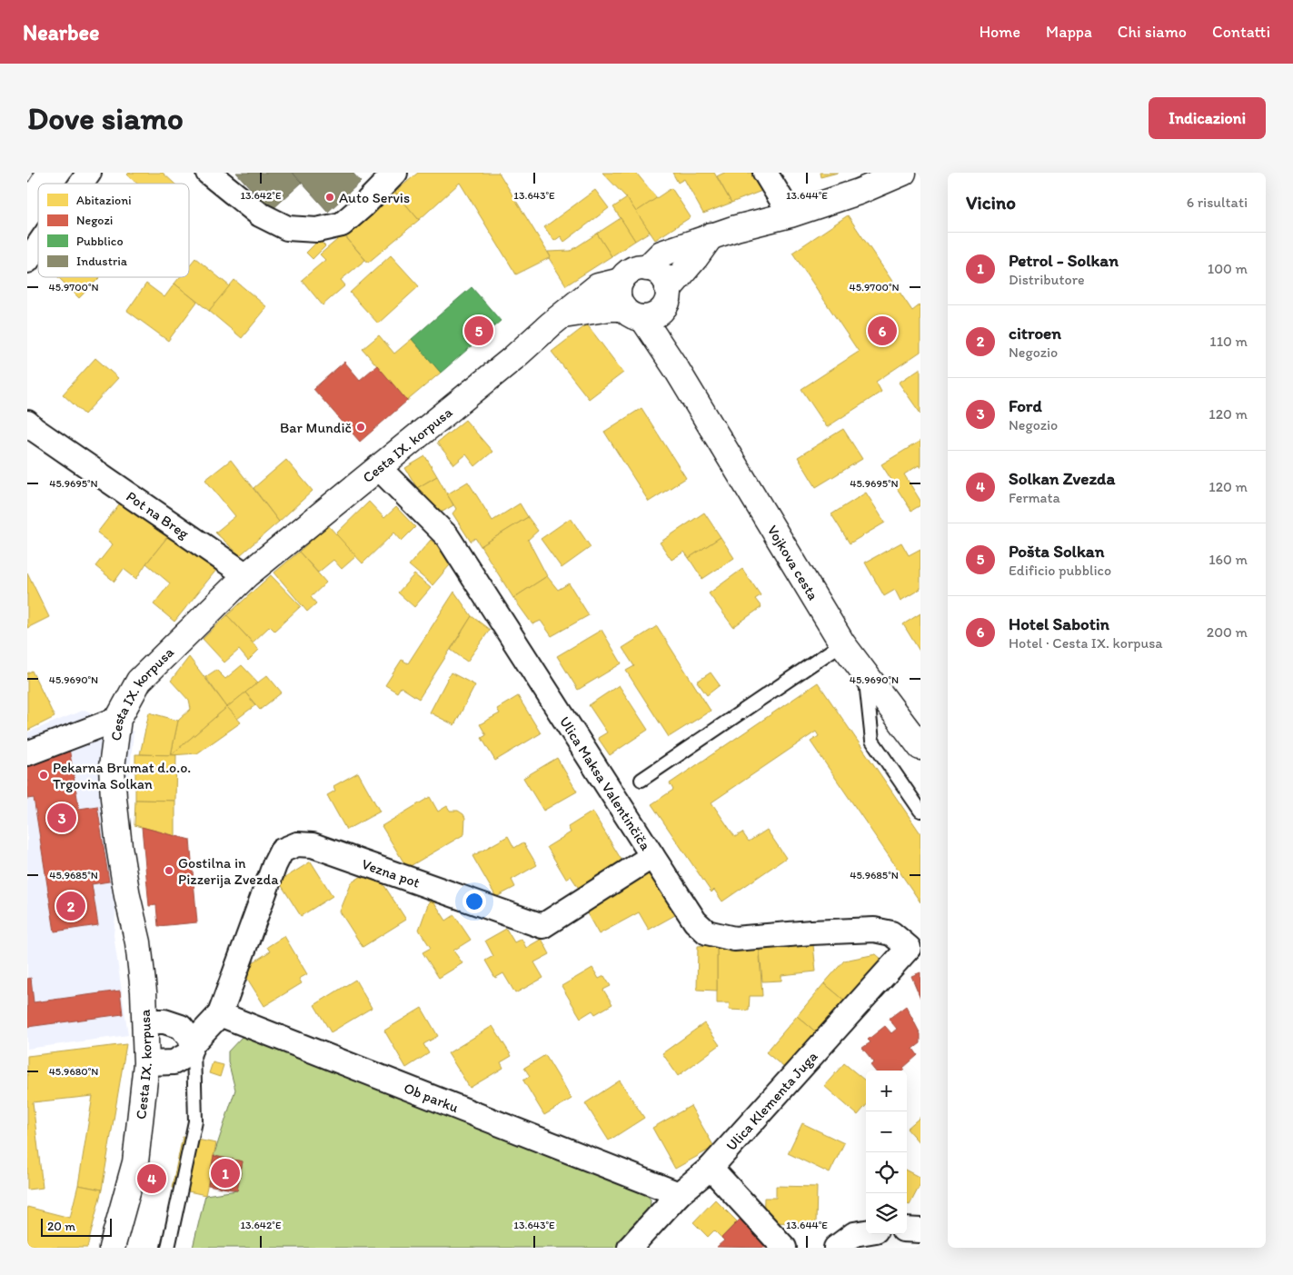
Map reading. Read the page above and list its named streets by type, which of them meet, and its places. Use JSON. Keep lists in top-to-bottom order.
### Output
{
  "streets": {
    "main road": ["Cesta IX. korpusa", "Vojkova cesta"],
    "street": [
      "Pot na Breg",
      "Ulica Maksa Valentinčiča",
      "Vezna pot",
      "Ob parku",
      "Ulica Klementa Juga"
    ]
  },
  "crossings": [
    ["Cesta IX. korpusa", "Pot na Breg"],
    ["Cesta IX. korpusa", "Vojkova cesta"],
    ["Cesta IX. korpusa", "Ulica Maksa Valentinčiča"],
    ["Ulica Maksa Valentinčiča", "Vezna pot"],
    ["Ulica Maksa Valentinčiča", "Ulica Klementa Juga"],
    ["Vezna pot", "Ob parku"],
    ["Ob parku", "Ulica Klementa Juga"]
  ],
  "places": [
    "Auto Servis",
    "Bar Mundič",
    "Pekarna Brumat d.o.o. Trgovina Solkan",
    "Gostilna in Pizzerija Zvezda"
  ],
  "legend": [
    "Abitazioni",
    "Negozi",
    "Pubblico",
    "Industria"
  ],
  "scale_bar": "20 m",
  "page": {
    "header": "Nearbee",
    "nav": [
      "Home",
      "Mappa",
      "Chi siamo",
      "Contatti"
    ],
    "buttons": "Indicazioni",
    "title": "Dove siamo",
    "heading": ["Vicino", "6 risultati"],
    "list": [
      {
        "mark": "1",
        "name": "Petrol - Solkan",
        "note": "Distributore",
        "value": "100 m"
      },
      {
        "mark": "2",
        "name": "citroen",
        "note": "Negozio",
        "value": "110 m"
      },
      {
        "mark": "3",
        "name": "Ford",
        "note": "Negozio",
        "value": "120 m"
      },
      {
        "mark": "4",
        "name": "Solkan Zvezda",
        "note": "Fermata",
        "value": "120 m"
      },
      {
        "mark": "5",
        "name": "Pošta Solkan",
        "note": "Edificio pubblico",
        "value": "160 m"
      },
      {
        "mark": "6",
        "name": "Hotel Sabotin",
        "note": "Hotel · Cesta IX. korpusa",
        "value": "200 m"
      }
    ],
    "pins": [
      "5",
      "6",
      "3",
      "2",
      "1",
      "4"
    ],
    "map_buttons": ["+", "−"],
    "scale": "20 m"
  },
  "coordinates": [
    "13.642°E",
    "13.643°E",
    "13.644°E",
    "45.9700°N",
    "45.9695°N",
    "45.9690°N",
    "45.9685°N",
    "45.9680°N"
  ]
}
